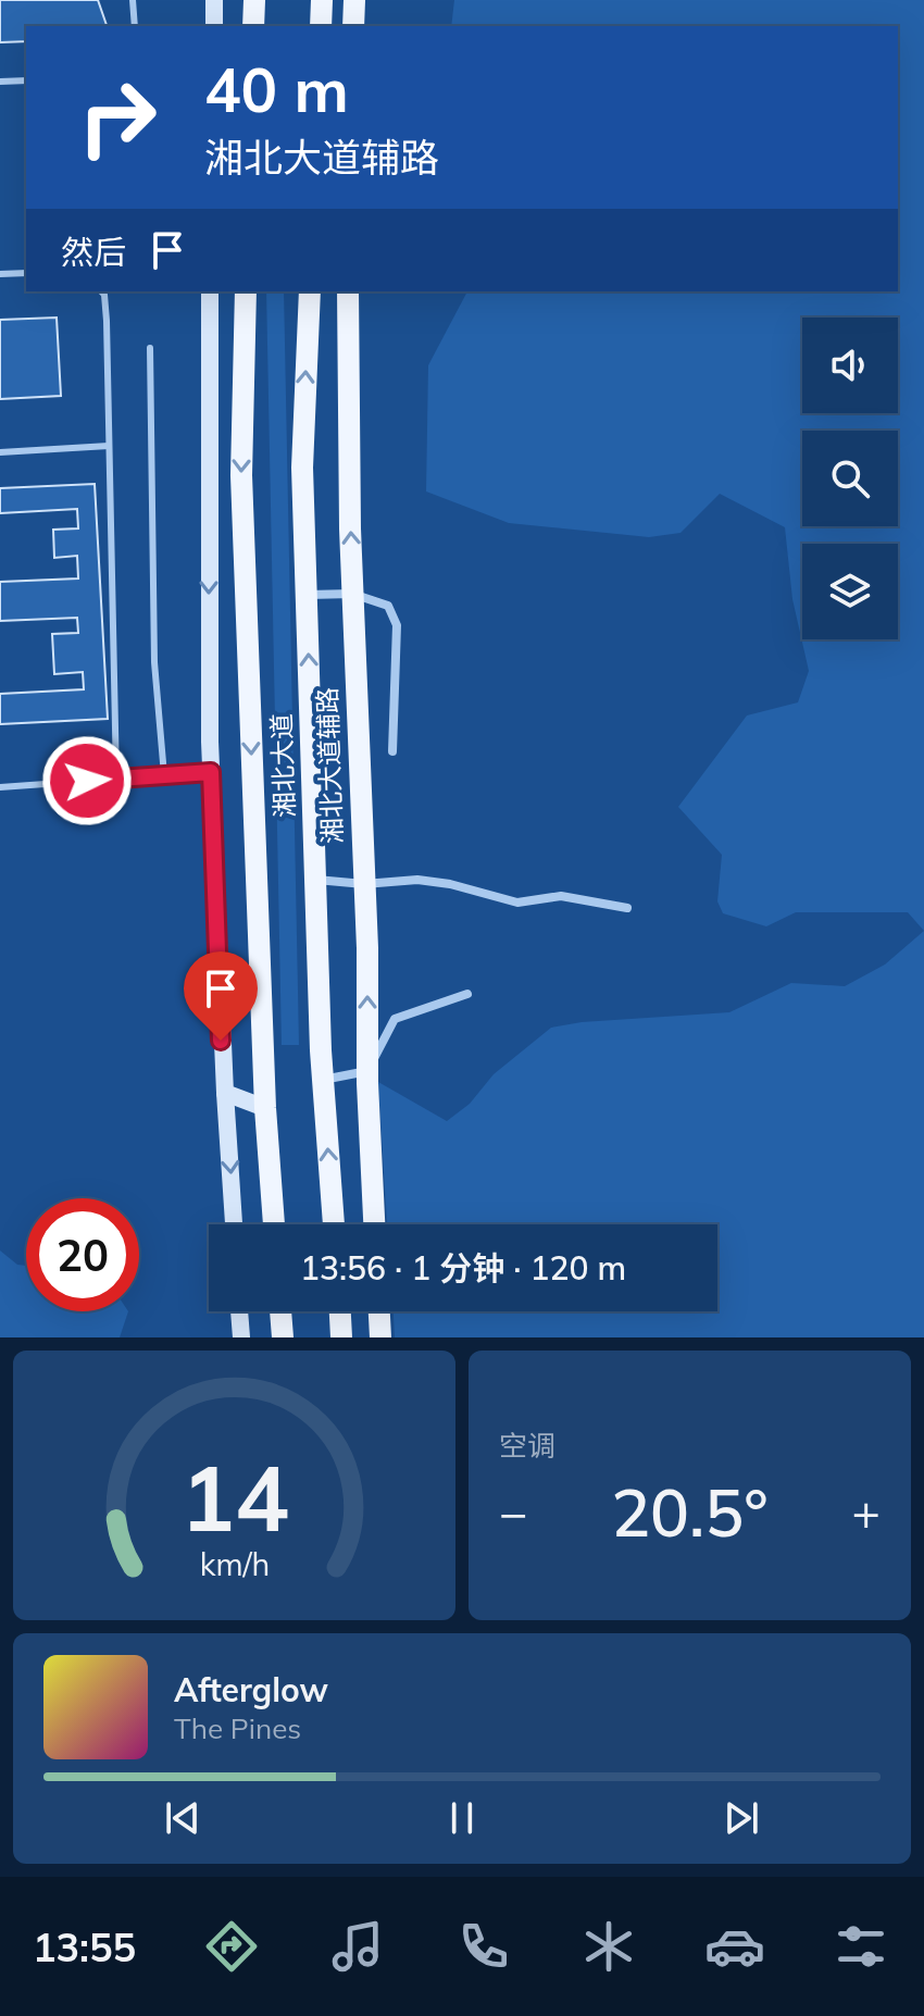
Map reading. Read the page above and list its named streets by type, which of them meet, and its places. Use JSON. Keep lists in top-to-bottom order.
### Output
{
  "streets": {
    "main road": ["湘北大道", "湘北大道辅路"]
  },
  "page": {
    "turn": ["40 m", "湘北大道辅路"],
    "then": "然后",
    "limit": "20",
    "trip": "13:56 · 1 分钟 · 120 m",
    "tile": "空调",
    "heat": ["−", "20.5°", "+"],
    "song": ["Afterglow", "The Pines"],
    "tabs": "13:55",
    "gauge": ["14", "km/h"]
  }
}
